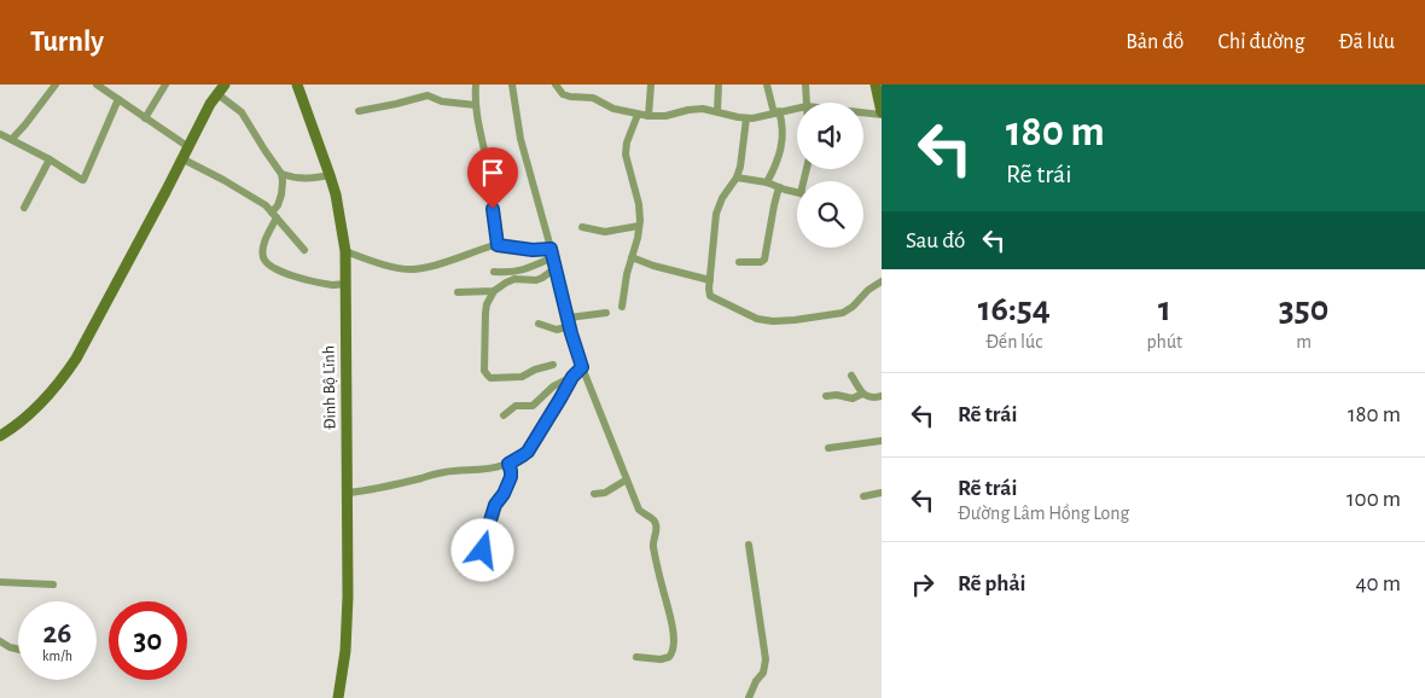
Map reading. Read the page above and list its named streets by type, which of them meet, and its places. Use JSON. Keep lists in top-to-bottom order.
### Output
{
  "streets": {
    "street": ["Đinh Bộ Lĩnh"]
  },
  "page": {
    "header": "Turnly",
    "nav": ["Bản đồ", "Chỉ đường", "Đã lưu"],
    "turn": ["180 m", "Rẽ trái"],
    "then": "Sau đó",
    "eta": [
      "16:54",
      "Đến lúc",
      "1",
      "phút",
      "350",
      "m"
    ],
    "list": [
      {
        "name": "Rẽ trái",
        "value": "180 m"
      },
      {
        "name": "Rẽ trái",
        "note": "Đường Lâm Hồng Long",
        "value": "100 m"
      },
      {
        "name": "Rẽ phải",
        "value": "40 m"
      }
    ],
    "speed": "26 km/h",
    "limit": "30"
  }
}
